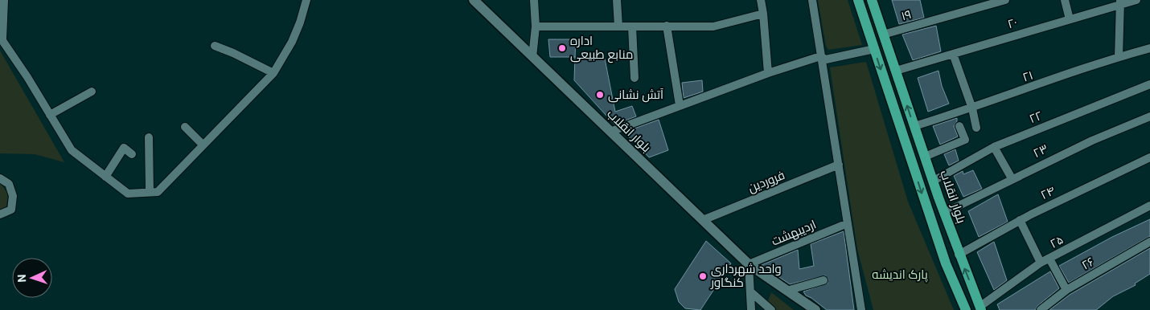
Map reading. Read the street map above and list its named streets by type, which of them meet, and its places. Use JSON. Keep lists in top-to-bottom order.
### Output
{
  "streets": {
    "main road": ["بلوار انقلاب"],
    "street": [
      "۱۹",
      "۲۰",
      "۲۱",
      "۲۲",
      "۲۳",
      "فروردین",
      "۲۴",
      "اردیبهشت",
      "۲۵",
      "۲۶"
    ]
  },
  "crossings": [
    ["۱۹", "بلوار انقلاب"],
    ["۲۰", "بلوار انقلاب"],
    ["۲۱", "بلوار انقلاب"],
    ["۲۲", "بلوار انقلاب"],
    ["بلوار انقلاب", "۲۳"],
    ["بلوار انقلاب", "فروردین"],
    ["بلوار انقلاب", "۲۴"],
    ["بلوار انقلاب", "اردیبهشت"],
    ["بلوار انقلاب", "۲۵"]
  ],
  "parks": ["پارک اندیشه"],
  "places": ["اداره منابع طبیعی", "آتش نشانی", "واحد شهرداری کنگاور"],
  "north": "left"
}
